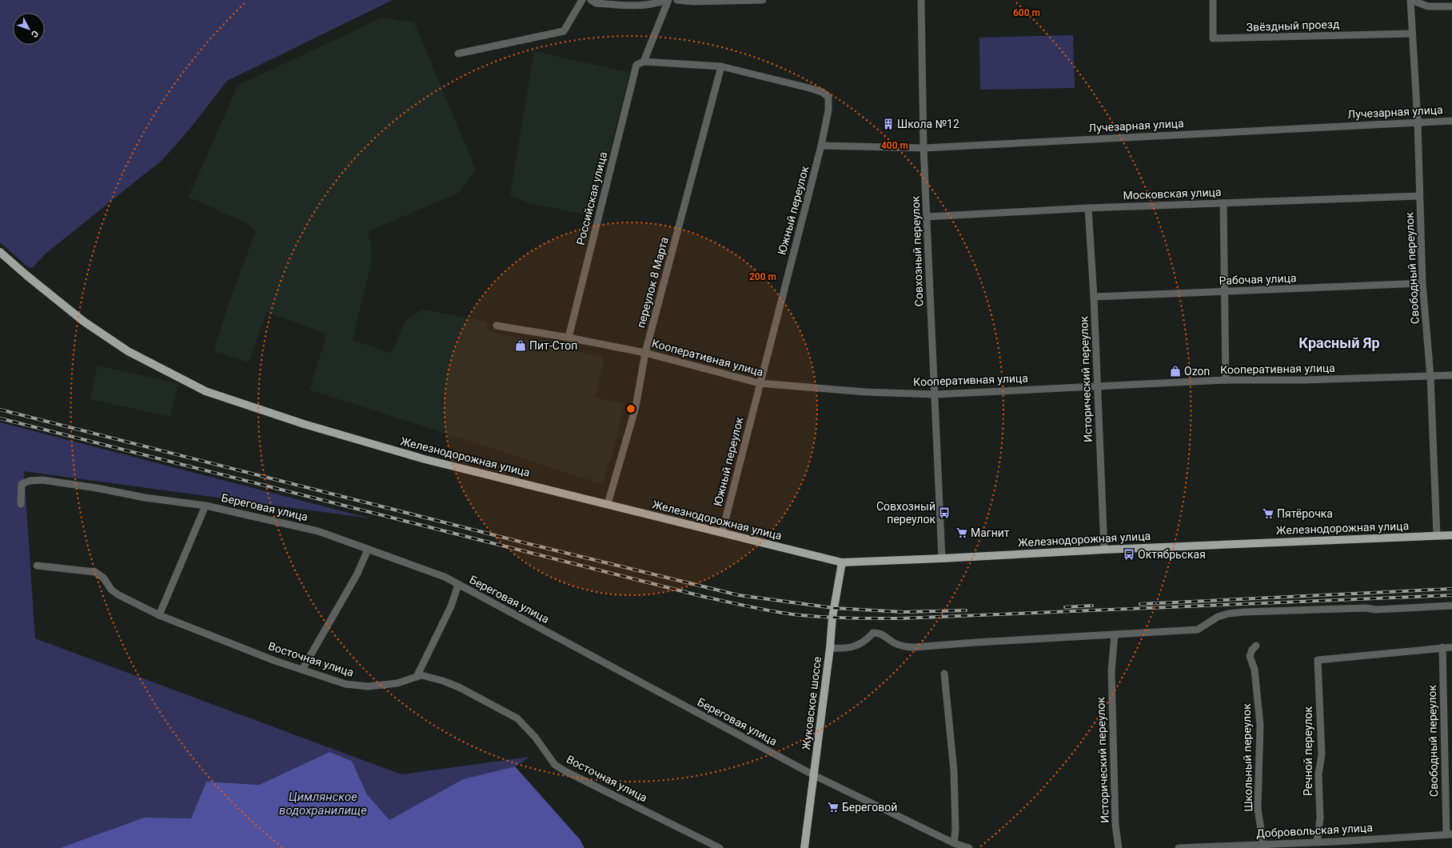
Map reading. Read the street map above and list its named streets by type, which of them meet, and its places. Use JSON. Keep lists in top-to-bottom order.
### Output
{
  "streets": {
    "main road": ["Железнодорожная улица", "Жуковское шоссе"],
    "street": [
      "Звёздный проезд",
      "Лучезарная улица",
      "Московская улица",
      "Российская улица",
      "Южный переулок",
      "Совхозный переулок",
      "Свободный переулок",
      "Рабочая улица",
      "переулок 8 Марта",
      "Кооперативная улица",
      "Исторический переулок",
      "Береговая улица",
      "Восточная улица",
      "Речной переулок",
      "Школьный переулок",
      "Добровольская улица"
    ]
  },
  "crossings": [
    ["Звёздный проезд", "Свободный переулок"],
    ["Лучезарная улица", "Южный переулок"],
    ["Лучезарная улица", "Совхозный переулок"],
    ["Лучезарная улица", "Свободный переулок"],
    ["Московская улица", "Совхозный переулок"],
    ["Московская улица", "Свободный переулок"],
    ["Московская улица", "Исторический переулок"],
    ["Российская улица", "Кооперативная улица"],
    ["Южный переулок", "переулок 8 Марта"],
    ["Южный переулок", "Кооперативная улица"],
    ["Южный переулок", "Железнодорожная улица"],
    ["Совхозный переулок", "Кооперативная улица"],
    ["Совхозный переулок", "Железнодорожная улица"],
    ["Свободный переулок", "Рабочая улица"],
    ["Свободный переулок", "Кооперативная улица"],
    ["Свободный переулок", "Железнодорожная улица"],
    ["Свободный переулок", "Речной переулок"],
    ["Свободный переулок", "Добровольская улица"],
    ["Рабочая улица", "Исторический переулок"],
    ["переулок 8 Марта", "Кооперативная улица"],
    ["переулок 8 Марта", "Железнодорожная улица"],
    ["Кооперативная улица", "Исторический переулок"],
    ["Исторический переулок", "Железнодорожная улица"],
    ["Железнодорожная улица", "Жуковское шоссе"],
    ["Береговая улица", "Жуковское шоссе"],
    ["Речной переулок", "Добровольская улица"],
    ["Школьный переулок", "Добровольская улица"]
  ],
  "districts": ["Красный Яр"],
  "water": ["Цимлянское водохранилище"],
  "places": {
    "building": ["Школа №12"],
    "shop": ["Пит-Стоп", "Ozon"],
    "bus stop": ["Совхозный переулок", "Октябрьская"],
    "supermarket": ["Пятёрочка", "Магнит", "Береговой"]
  },
  "north": "bottom right",
  "rings": ["600 m", "400 m", "200 m"]
}
